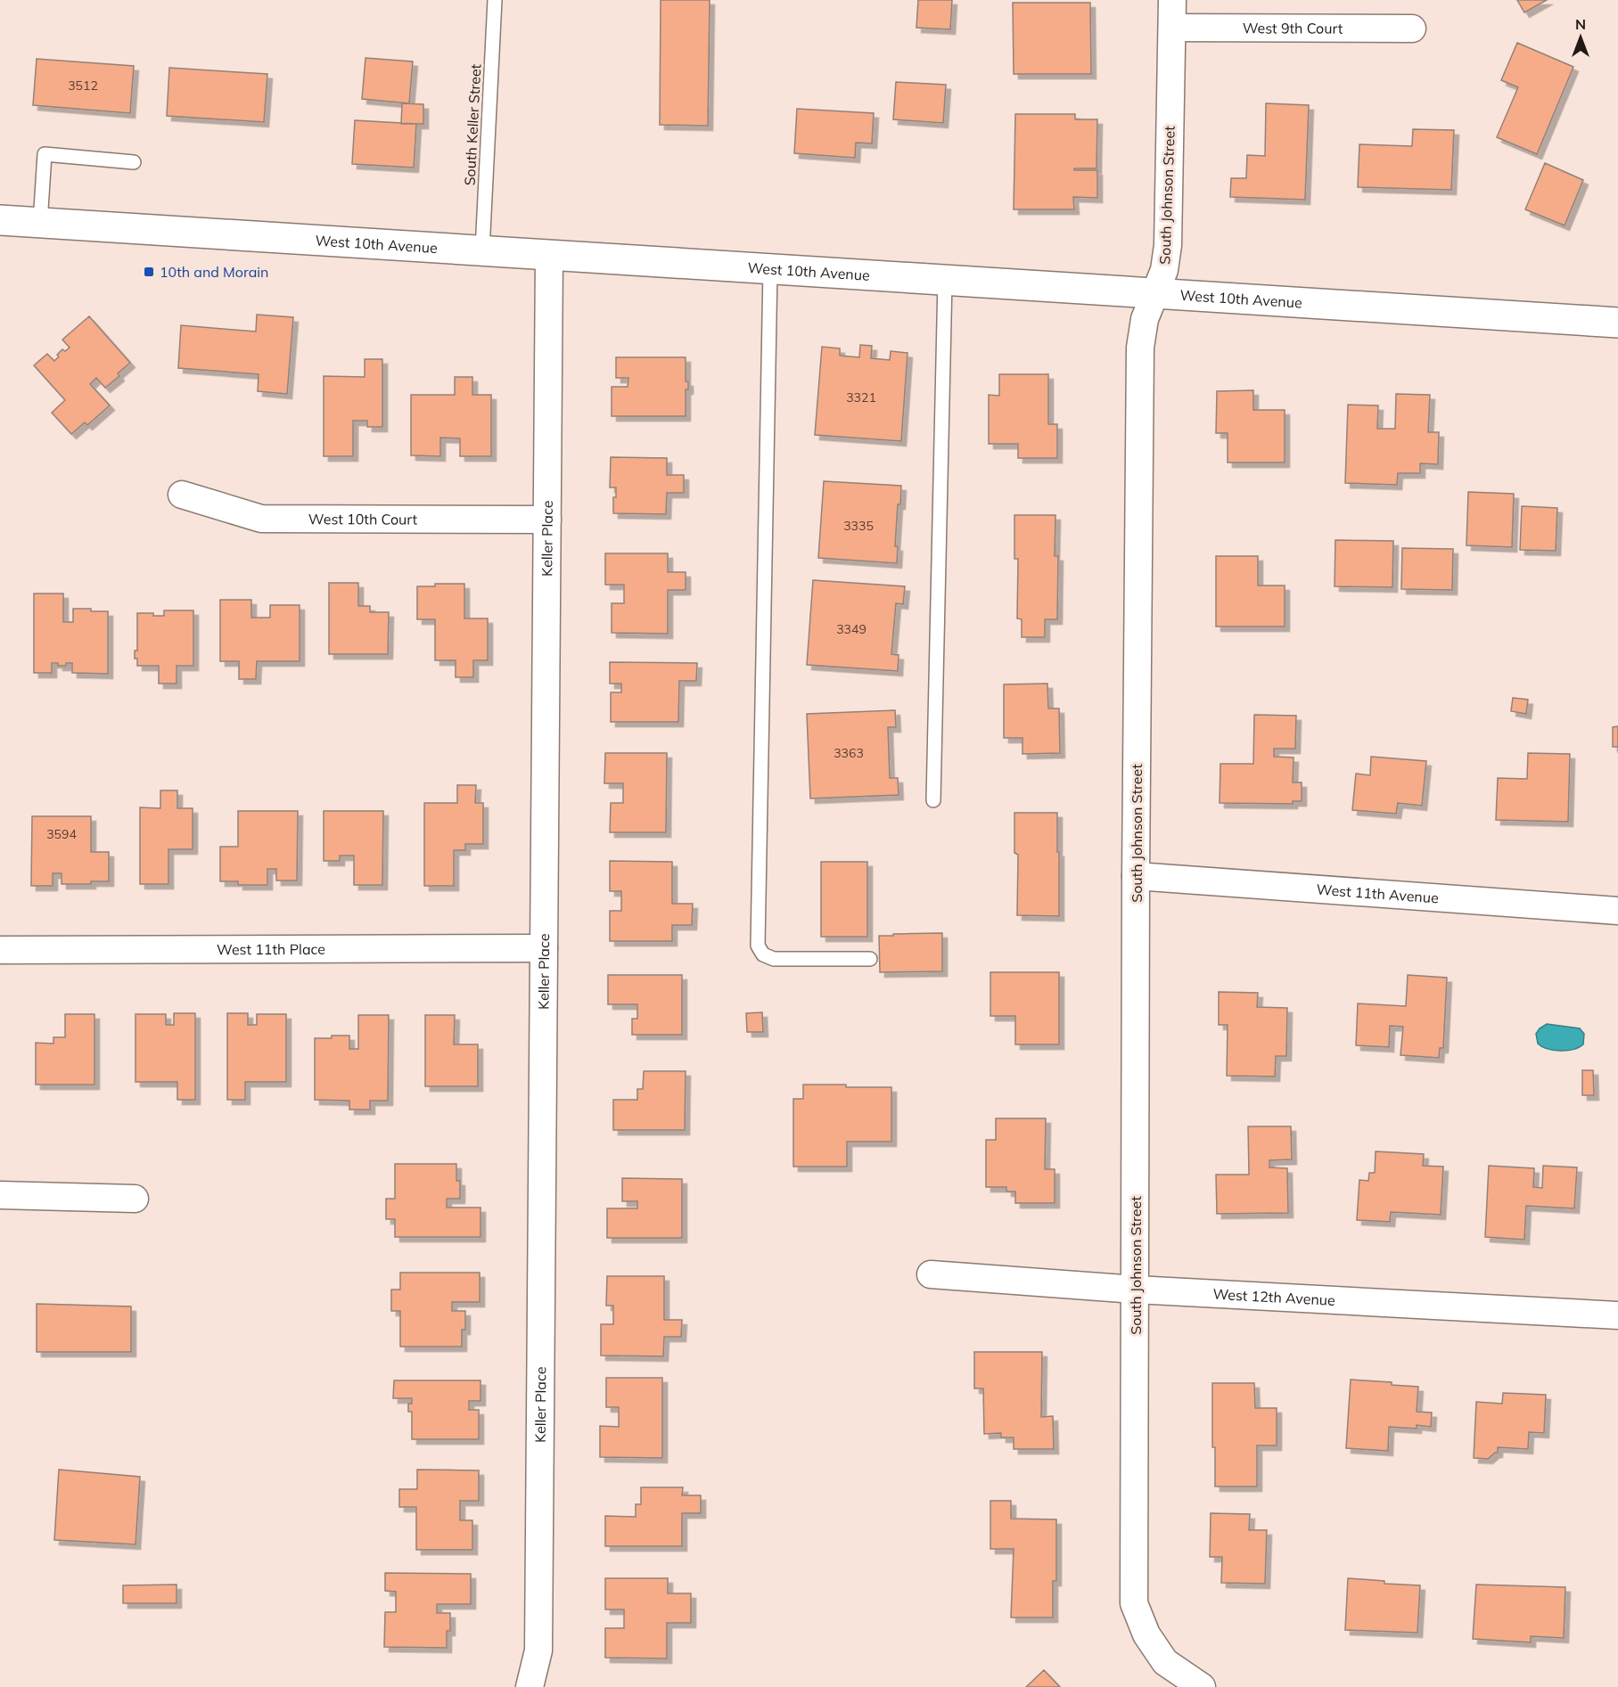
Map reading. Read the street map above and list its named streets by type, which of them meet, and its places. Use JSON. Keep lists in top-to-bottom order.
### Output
{
  "streets": {
    "main road": ["West 10th Avenue"],
    "street": [
      "West 9th Court",
      "South Johnson Street",
      "West 10th Court",
      "Keller Place",
      "West 11th Avenue",
      "West 11th Place",
      "West 12th Avenue"
    ],
    "lane": ["South Keller Street"]
  },
  "crossings": [
    ["West 9th Court", "South Johnson Street"],
    ["South Keller Street", "West 10th Avenue"],
    ["South Johnson Street", "West 10th Avenue"],
    ["South Johnson Street", "West 11th Avenue"],
    ["South Johnson Street", "West 12th Avenue"],
    ["West 10th Avenue", "Keller Place"],
    ["West 10th Court", "Keller Place"],
    ["Keller Place", "West 11th Place"]
  ],
  "places": {
    "transit": ["10th and Morain"]
  },
  "house_numbers": [
    "3512",
    "3321",
    "3335",
    "3349",
    "3363",
    "3594"
  ],
  "north": "top"
}
